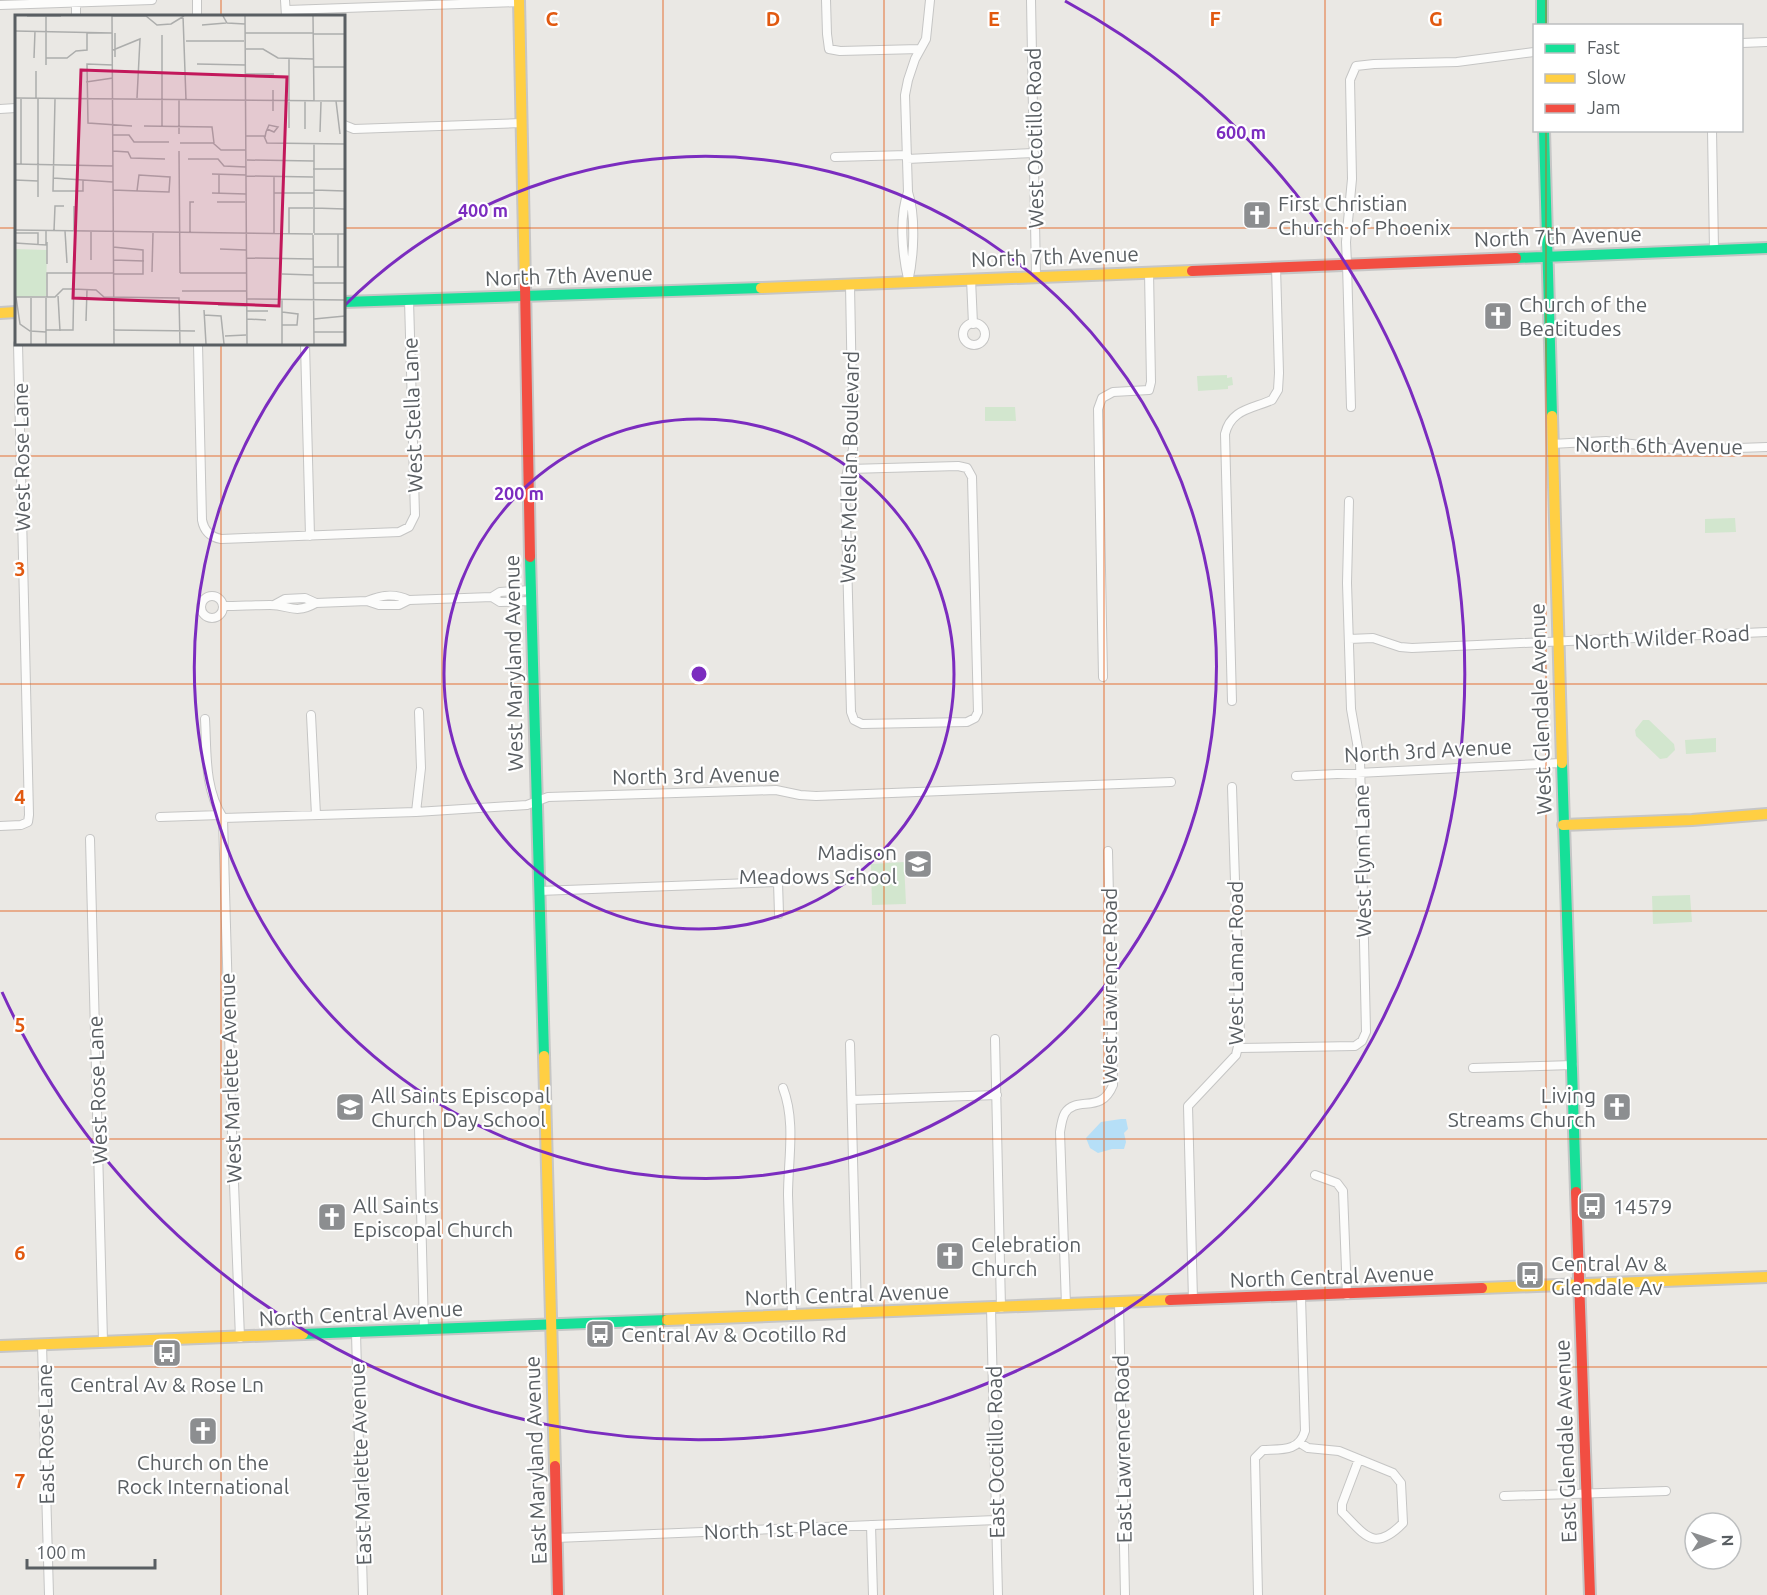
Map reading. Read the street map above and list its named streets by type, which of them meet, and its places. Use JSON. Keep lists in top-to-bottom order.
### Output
{
  "streets": {
    "main road": [
      "North 7th Avenue",
      "West Maryland Avenue",
      "West Glendale Avenue",
      "North Central Avenue",
      "East Glendale Avenue",
      "East Maryland Avenue"
    ],
    "street": [
      "West Ocotillo Road",
      "West Stella Lane",
      "North 6th Avenue",
      "West Rose Lane",
      "West Mclellan Boulevard",
      "North Wilder Road",
      "North 3rd Avenue",
      "West Flynn Lane",
      "West Lamar Road",
      "West Lawrence Road",
      "West Marlette Avenue",
      "East Rose Lane",
      "East Lawrence Road",
      "East Ocotillo Road",
      "East Marlette Avenue",
      "North 1st Place"
    ]
  },
  "crossings": [
    ["West Ocotillo Road", "North 7th Avenue"],
    ["North 7th Avenue", "West Stella Lane"],
    ["North 7th Avenue", "West Mclellan Boulevard"],
    ["North 7th Avenue", "West Maryland Avenue"],
    ["North 7th Avenue", "West Glendale Avenue"],
    ["North 6th Avenue", "West Glendale Avenue"],
    ["West Rose Lane", "North Central Avenue"],
    ["North Wilder Road", "West Glendale Avenue"],
    ["North Wilder Road", "West Flynn Lane"],
    ["West Maryland Avenue", "North 3rd Avenue"],
    ["West Maryland Avenue", "North Central Avenue"],
    ["West Maryland Avenue", "East Maryland Avenue"],
    ["West Glendale Avenue", "North 3rd Avenue"],
    ["West Glendale Avenue", "North Central Avenue"],
    ["West Glendale Avenue", "East Glendale Avenue"],
    ["North 3rd Avenue", "West Flynn Lane"],
    ["North 3rd Avenue", "West Marlette Avenue"],
    ["West Flynn Lane", "West Lamar Road"],
    ["West Lamar Road", "North Central Avenue"],
    ["West Lawrence Road", "North Central Avenue"],
    ["West Marlette Avenue", "North Central Avenue"],
    ["North Central Avenue", "East Rose Lane"],
    ["North Central Avenue", "East Glendale Avenue"],
    ["North Central Avenue", "East Lawrence Road"],
    ["North Central Avenue", "East Ocotillo Road"],
    ["North Central Avenue", "East Maryland Avenue"],
    ["North Central Avenue", "East Marlette Avenue"],
    ["East Ocotillo Road", "North 1st Place"],
    ["East Maryland Avenue", "North 1st Place"]
  ],
  "places": {
    "church": [
      "First Christian Church of Phoenix",
      "Church of the Beatitudes",
      "Living Streams Church",
      "All Saints Episcopal Church",
      "Celebration Church",
      "Church on the Rock International"
    ],
    "school or university": ["Madison Meadows School", "All Saints Episcopal Church Day School"],
    "bus stop": [
      "14579",
      "Central Av & Glendale Av",
      "Central Av & Ocotillo Rd",
      "Central Av & Rose Ln"
    ]
  },
  "legend": ["Fast", "Slow", "Jam"],
  "scale_bar": "100 m",
  "north": "right",
  "grid": {
    "columns": [
      "C",
      "D",
      "E",
      "F",
      "G"
    ],
    "rows": [
      "3",
      "4",
      "5",
      "6",
      "7"
    ]
  },
  "rings": ["600 m", "400 m", "200 m"]
}
